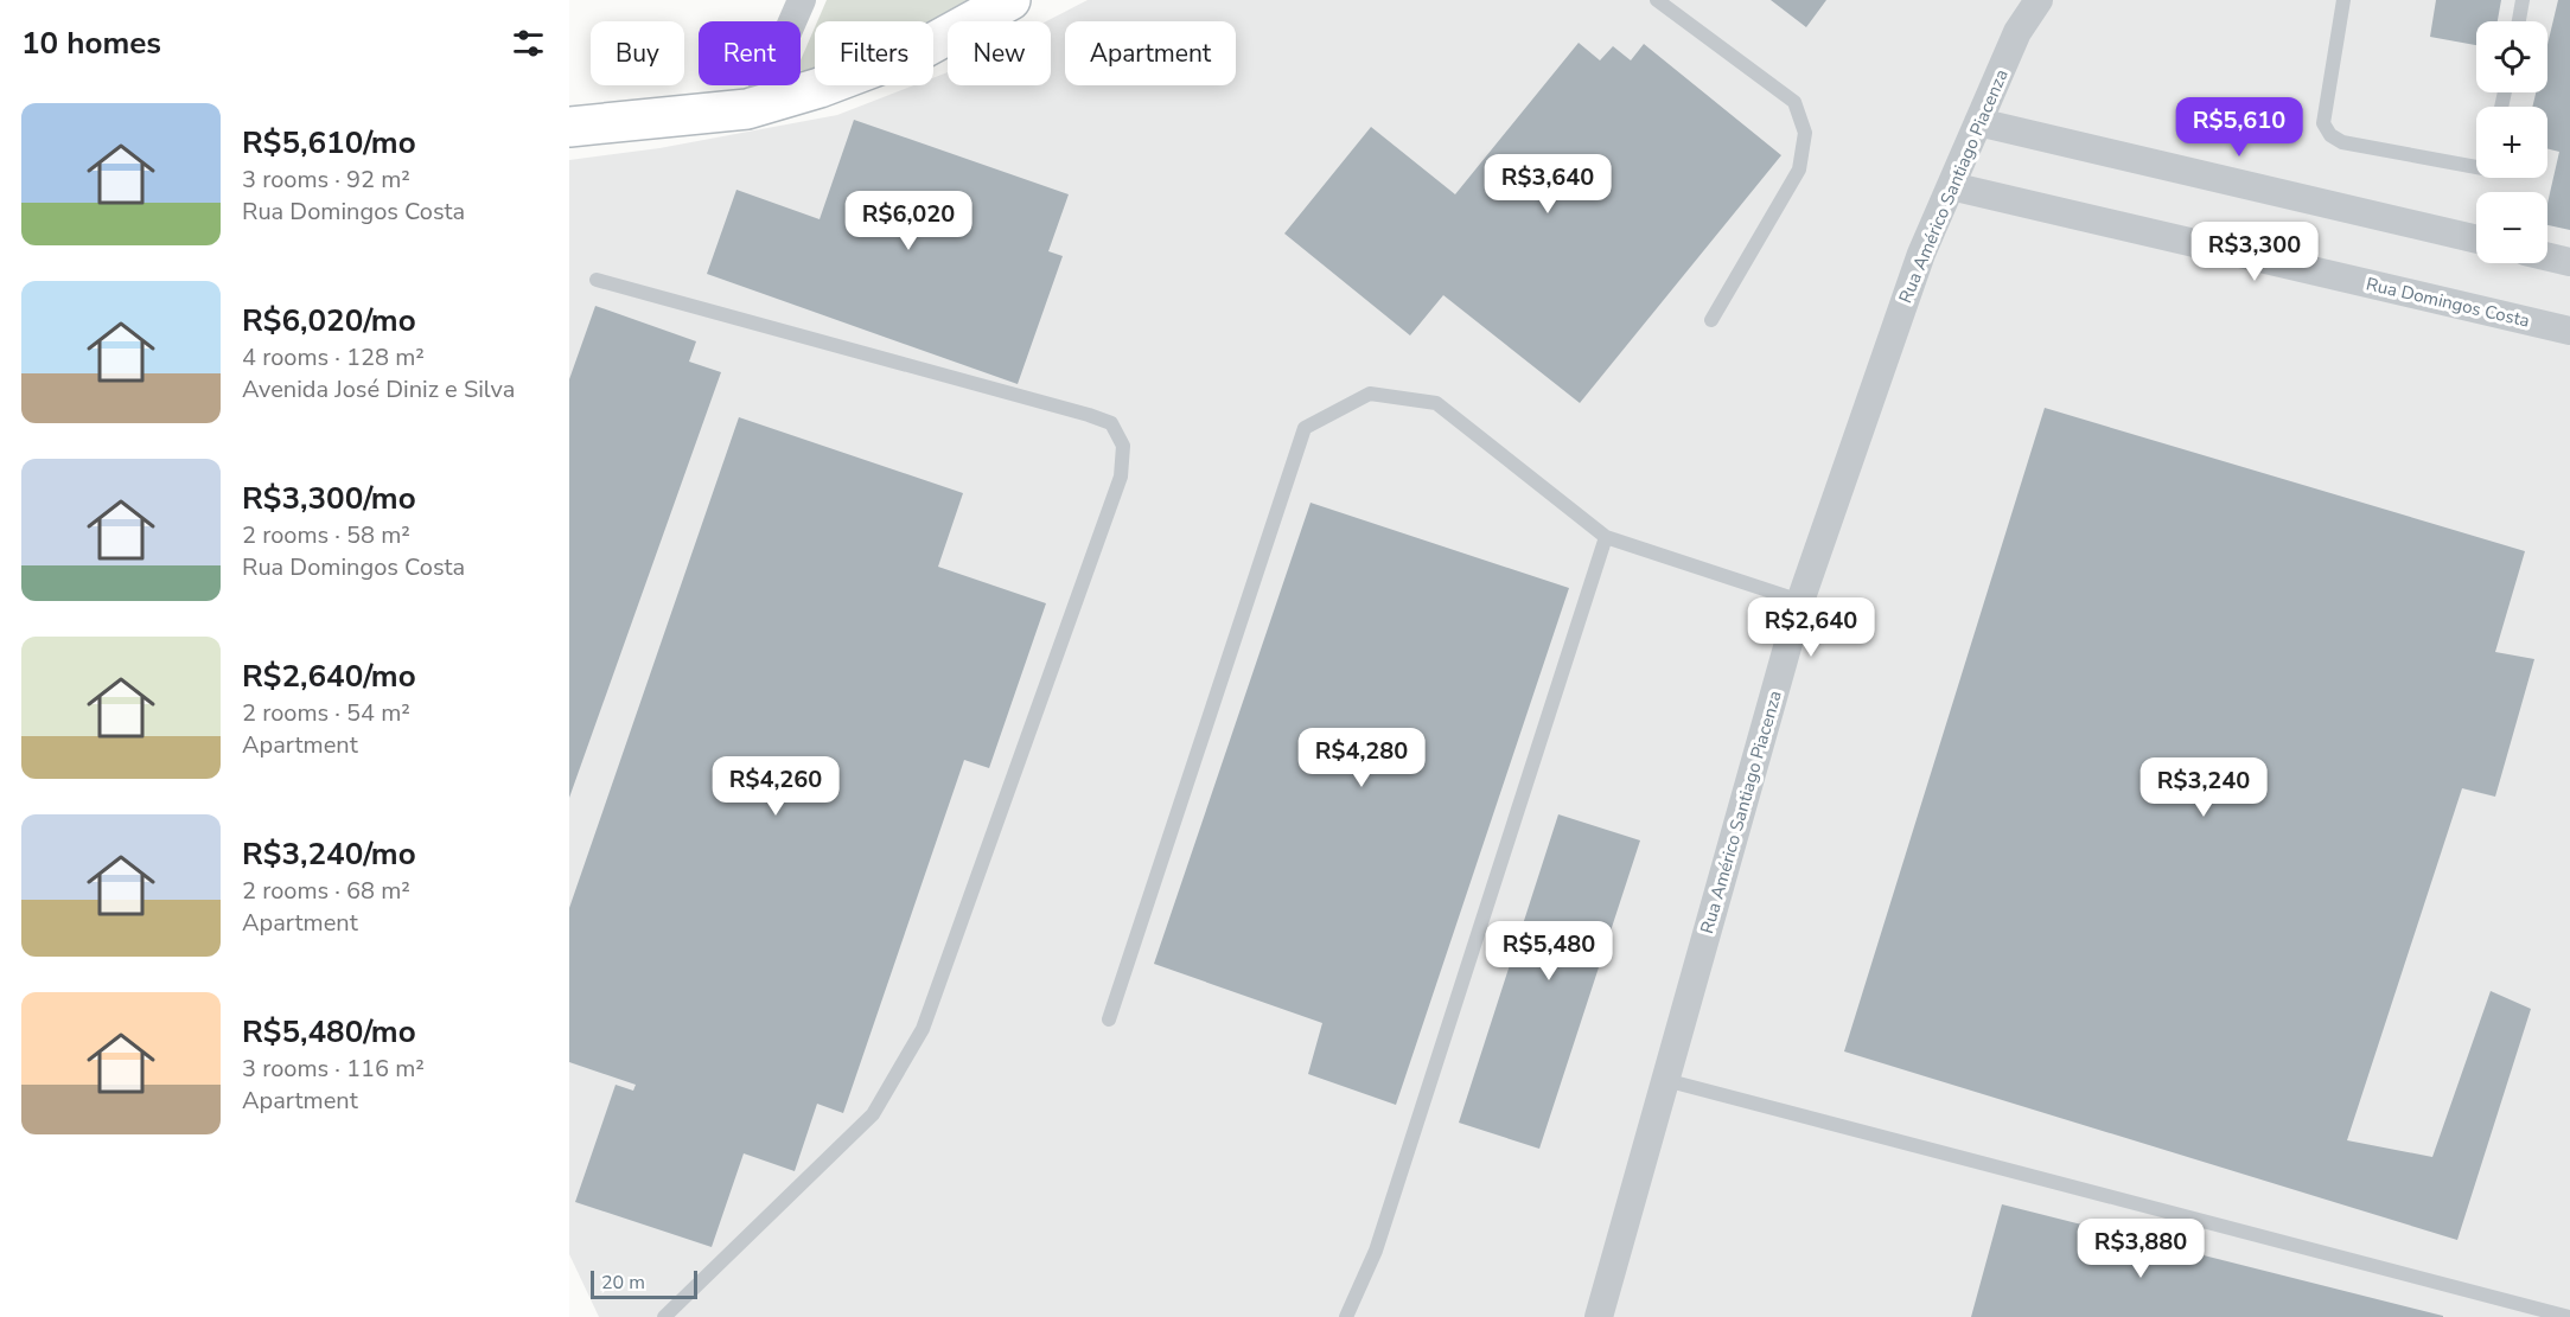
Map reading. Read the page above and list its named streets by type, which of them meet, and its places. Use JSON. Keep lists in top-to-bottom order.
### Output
{
  "streets": {
    "street": ["Rua Américo Santiago Piacenza", "Rua Domingos Costa"]
  },
  "crossings": [
    ["Rua Américo Santiago Piacenza", "Rua Domingos Costa"]
  ],
  "scale_bar": "20 m",
  "page": {
    "heading": "10 homes",
    "map_buttons": ["+", "−"],
    "chip": [
      "Buy",
      "Rent",
      "Filters",
      "New",
      "Apartment"
    ],
    "list": [
      {
        "name": "R$5,610/mo",
        "note": "3 rooms · 92 m² · Rua Domingos Costa"
      },
      {
        "name": "R$6,020/mo",
        "note": "4 rooms · 128 m² · Avenida José Diniz e Silva"
      },
      {
        "name": "R$3,300/mo",
        "note": "2 rooms · 58 m² · Rua Domingos Costa"
      },
      {
        "name": "R$2,640/mo",
        "note": "2 rooms · 54 m² · Apartment"
      },
      {
        "name": "R$3,240/mo",
        "note": "2 rooms · 68 m² · Apartment"
      },
      {
        "name": "R$5,480/mo",
        "note": "3 rooms · 116 m² · Apartment"
      }
    ],
    "price": [
      "R$5,610",
      "R$3,640",
      "R$6,020",
      "R$3,300",
      "R$2,640",
      "R$4,280",
      "R$4,260",
      "R$3,240",
      "R$5,480",
      "R$3,880"
    ],
    "scale": "20 m"
  }
}
